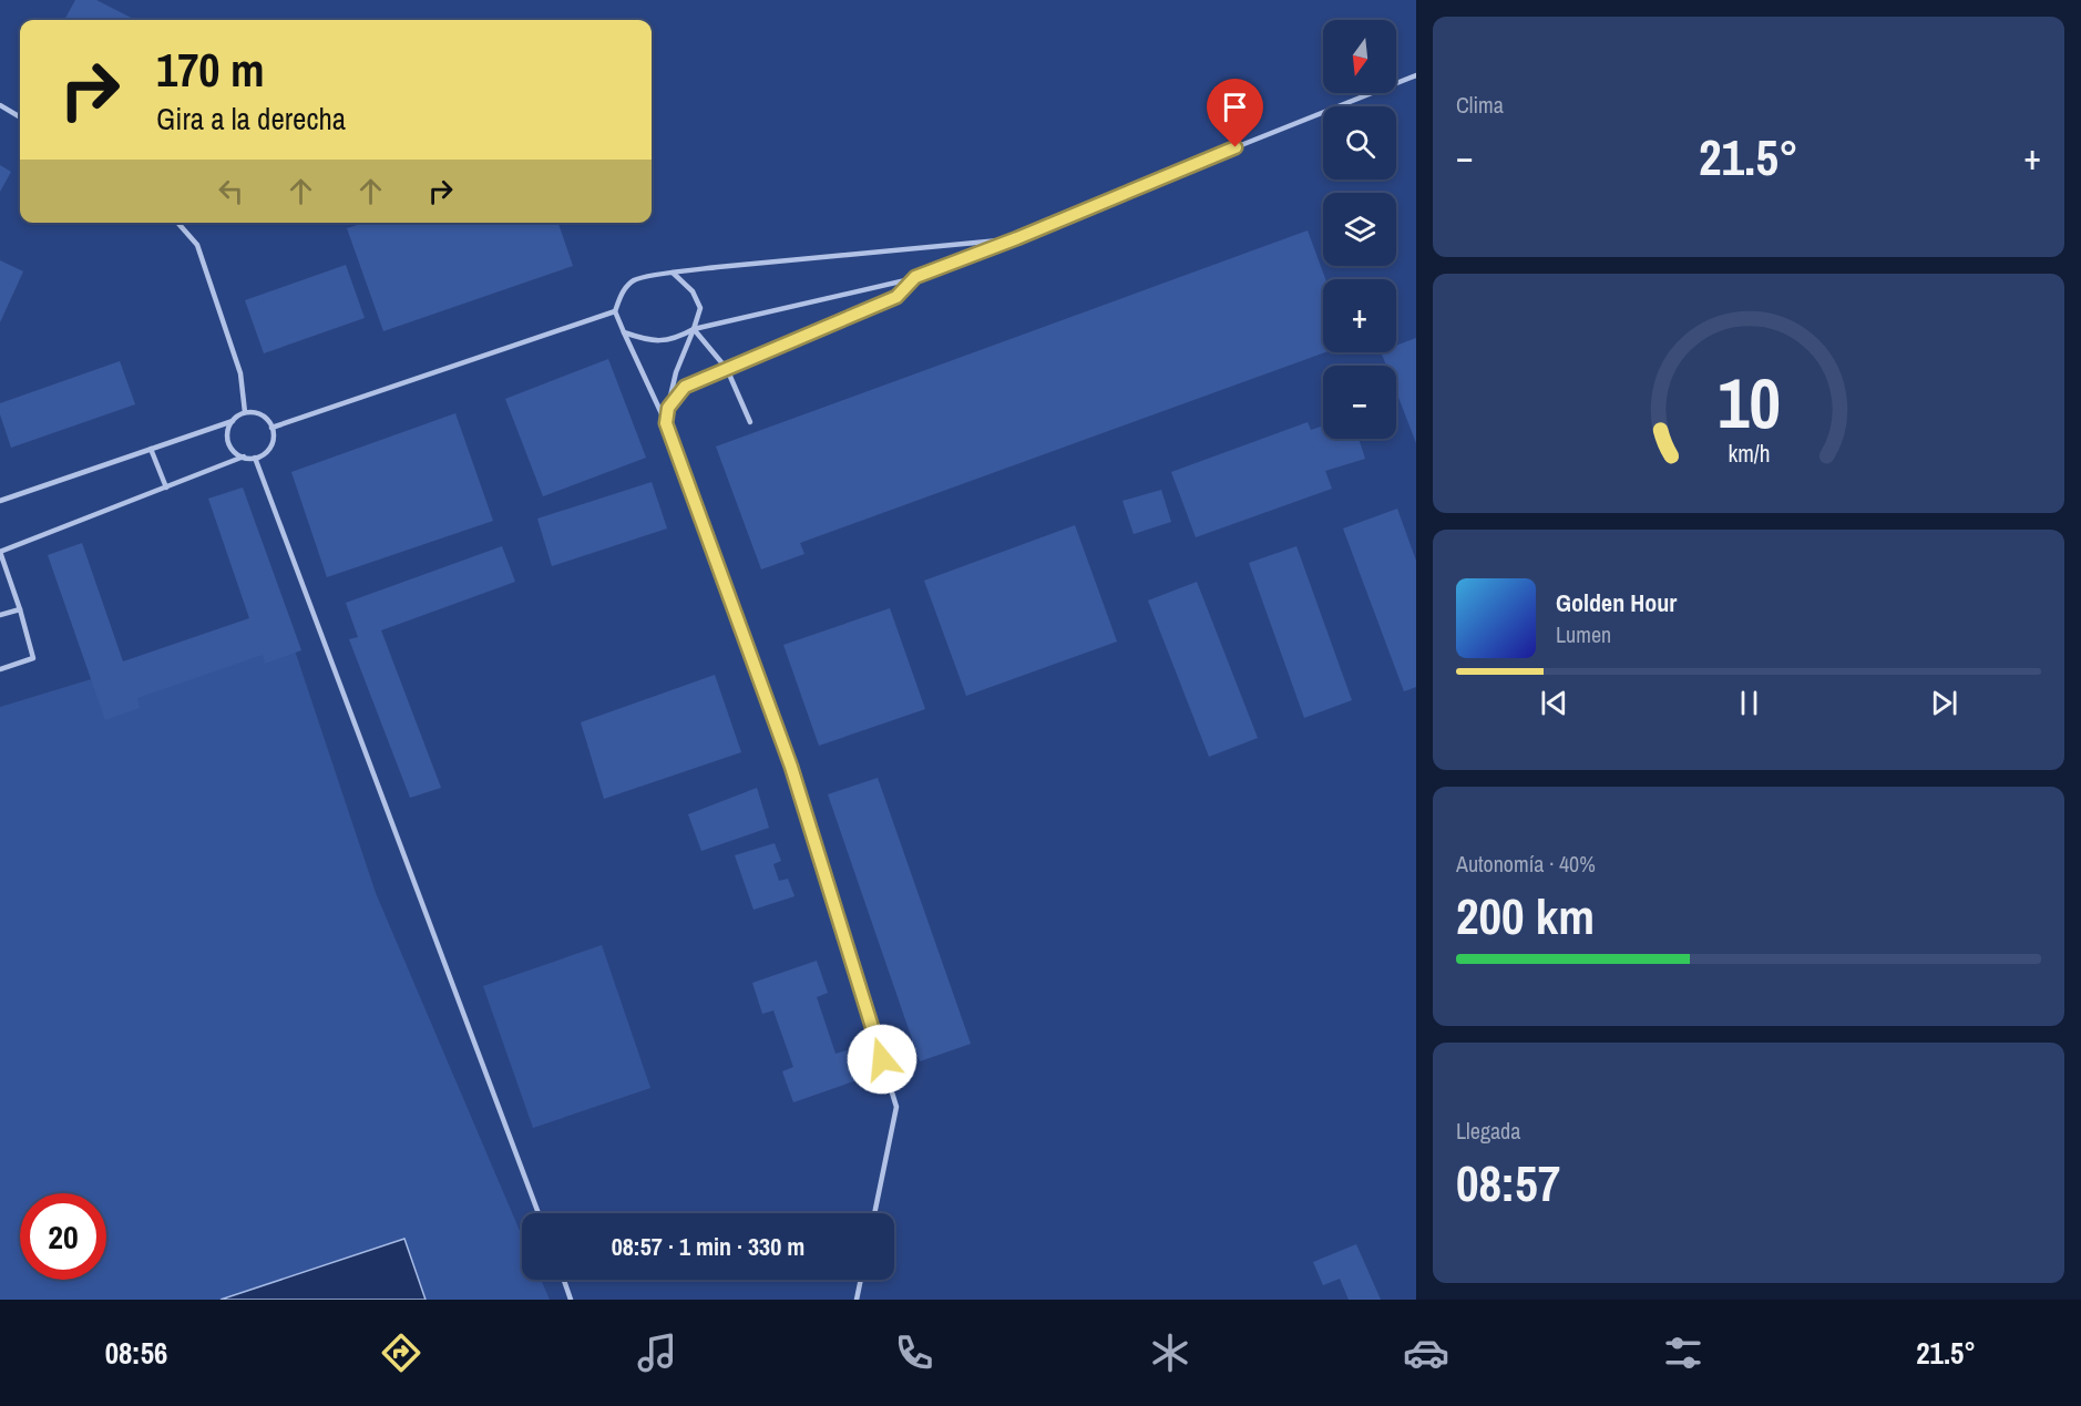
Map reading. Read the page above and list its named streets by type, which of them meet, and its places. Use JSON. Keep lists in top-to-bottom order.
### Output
{
  "north": "bottom",
  "page": {
    "tile": [
      "Clima",
      ["Autonomía · 40%", "200 km"],
      ["Llegada", "08:57"]
    ],
    "map_buttons": ["+", "−"],
    "turn": ["170 m", "Gira a la derecha"],
    "heat": ["−", "21.5°", "+"],
    "song": ["Golden Hour", "Lumen"],
    "limit": "20",
    "trip": "08:57 · 1 min · 330 m",
    "tabs": ["08:56", "21.5°"],
    "gauge": ["10", "km/h"]
  }
}
